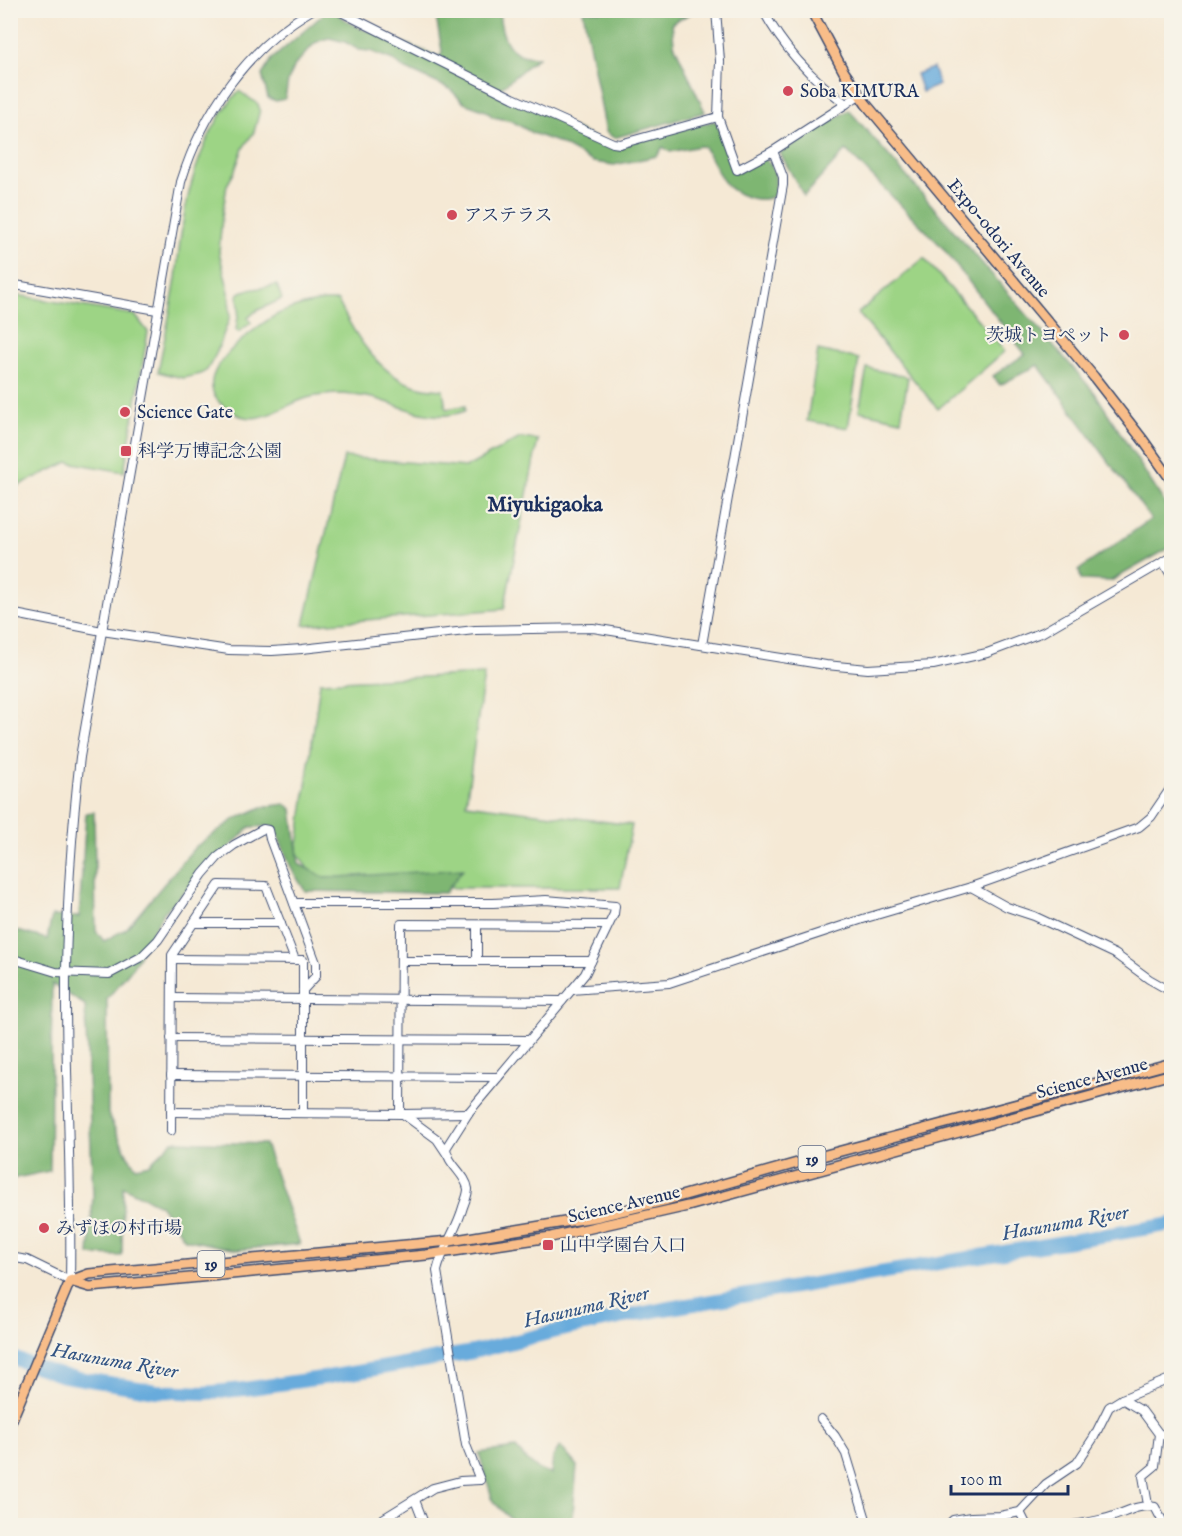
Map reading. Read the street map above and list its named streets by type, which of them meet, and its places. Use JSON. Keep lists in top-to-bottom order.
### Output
{
  "streets": {
    "main road": ["Expo-odori Avenue", "Science Avenue", "19"]
  },
  "districts": ["Miyukigaoka"],
  "water": ["Hasunuma River"],
  "places": {
    "other": [
      "Soba KIMURA",
      "アステラス",
      "茨城トヨペット",
      "Science Gate",
      "みずほの村市場"
    ],
    "transit": ["科学万博記念公園", "山中学園台入口"]
  },
  "scale_bar": "100 m"
}
